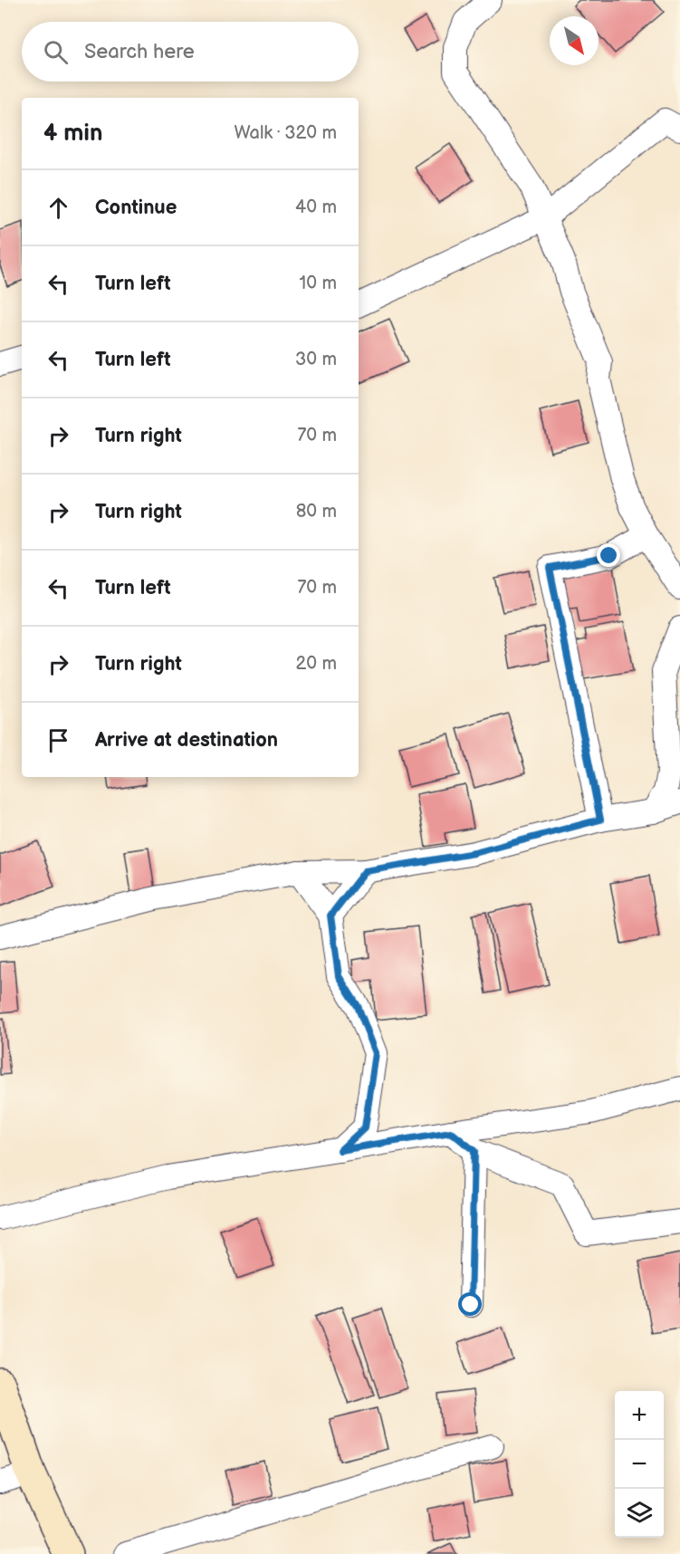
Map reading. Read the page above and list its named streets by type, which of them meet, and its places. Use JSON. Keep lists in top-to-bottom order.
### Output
{
  "north": "bottom right",
  "page": {
    "search": "Search here",
    "heading": ["4 min", "Walk · 320 m"],
    "list": [
      ["Continue", "40 m"],
      ["Turn left", "10 m"],
      ["Turn left", "30 m"],
      ["Turn right", "70 m"],
      ["Turn right", "80 m"],
      ["Turn left", "70 m"],
      ["Turn right", "20 m"],
      "Arrive at destination"
    ],
    "map_buttons": ["+", "−"]
  }
}
